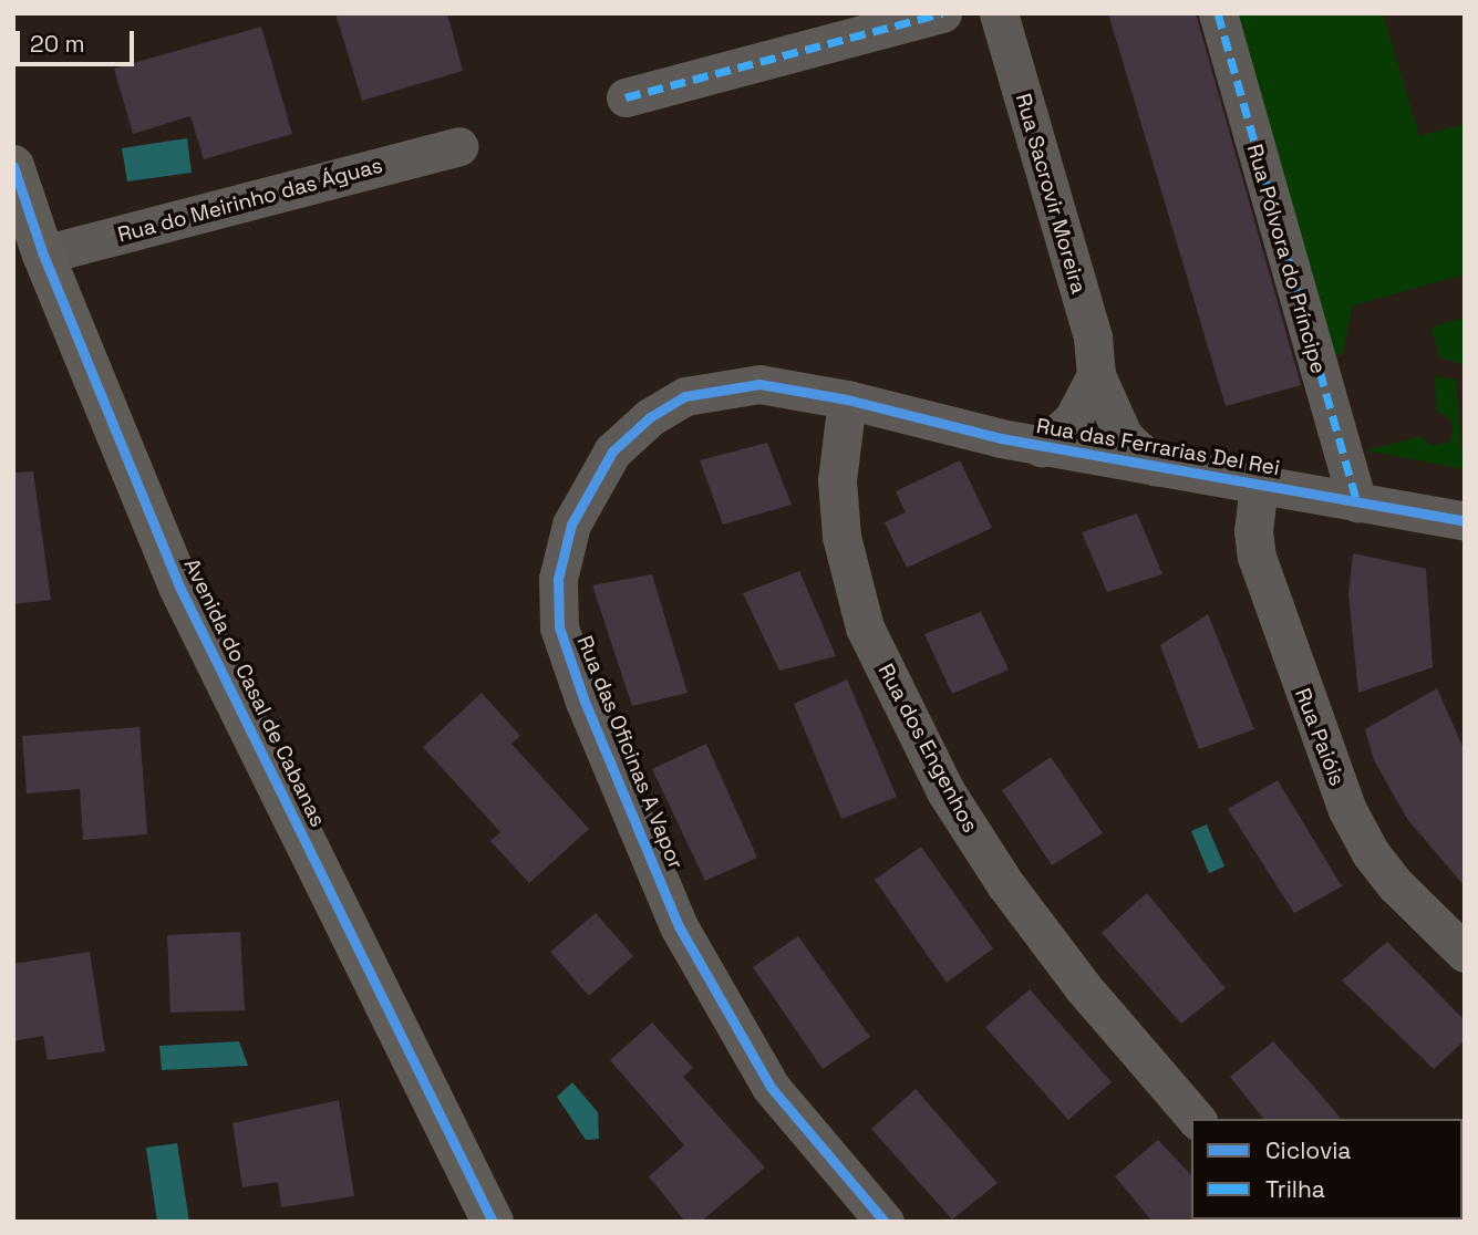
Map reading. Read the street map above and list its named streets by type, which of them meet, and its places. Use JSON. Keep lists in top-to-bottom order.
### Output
{
  "streets": {
    "street": [
      "Rua Sacrovir Moreira",
      "Rua do Meirinho das Águas",
      "Rua Pólvora do Príncipe",
      "Rua das Ferrarias Del Rei",
      "Avenida do Casal de Cabanas",
      "Rua Paióis",
      "Rua dos Engenhos",
      "Rua das Oficinas A Vapor"
    ]
  },
  "crossings": [
    ["Rua Sacrovir Moreira", "Rua das Ferrarias Del Rei"],
    ["Rua do Meirinho das Águas", "Avenida do Casal de Cabanas"],
    ["Rua Pólvora do Príncipe", "Rua das Ferrarias Del Rei"],
    ["Rua das Ferrarias Del Rei", "Rua Paióis"],
    ["Rua das Ferrarias Del Rei", "Rua dos Engenhos"],
    ["Rua das Ferrarias Del Rei", "Rua das Oficinas A Vapor"],
    ["Rua dos Engenhos", "Rua das Oficinas A Vapor"]
  ],
  "legend": ["Ciclovia", "Trilha"],
  "scale_bar": "20 m"
}
